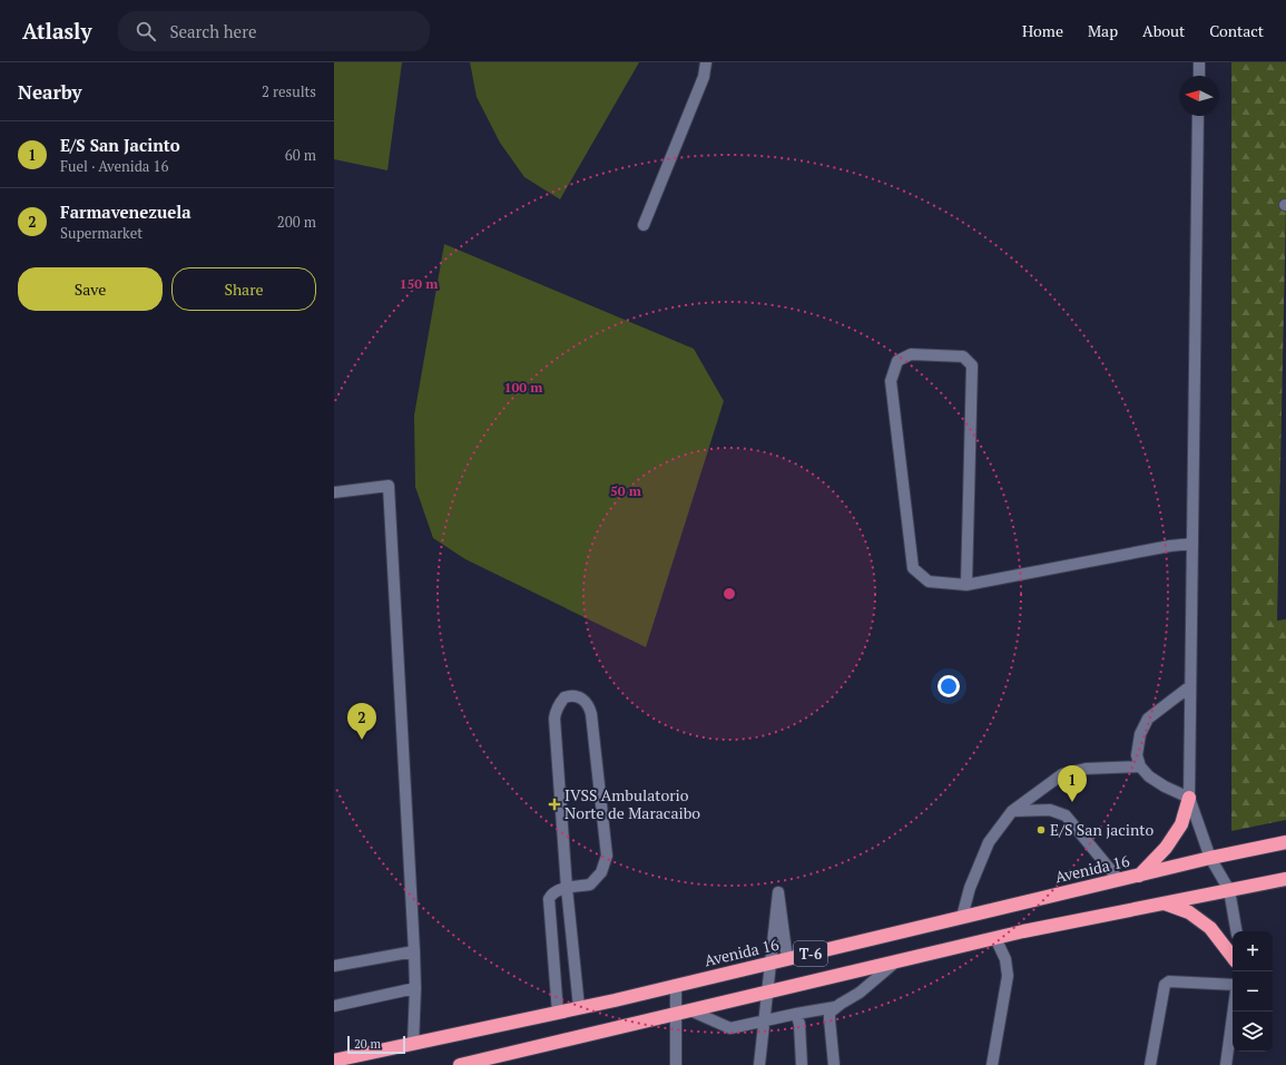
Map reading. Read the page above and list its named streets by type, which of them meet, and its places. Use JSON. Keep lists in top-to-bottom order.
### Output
{
  "streets": {
    "highway": ["Avenida 16", "T-6"]
  },
  "places": {
    "health": ["IVSS Ambulatorio Norte de Maracaibo"],
    "other": ["E/S San jacinto"]
  },
  "scale_bar": "20 m",
  "north": "left",
  "page": {
    "header": "Atlasly",
    "search": "Search here",
    "nav": [
      "Home",
      "Map",
      "About",
      "Contact"
    ],
    "heading": ["Nearby", "2 results"],
    "list": [
      {
        "mark": "1",
        "name": "E/S San Jacinto",
        "note": "Fuel · Avenida 16",
        "value": "60 m"
      },
      {
        "mark": "2",
        "name": "Farmavenezuela",
        "note": "Supermarket",
        "value": "200 m"
      }
    ],
    "buttons": ["Save", "Share"],
    "pins": ["2", "1"],
    "map_buttons": ["+", "−"],
    "scale": "20 m"
  },
  "rings": ["150 m", "100 m", "50 m"]
}
